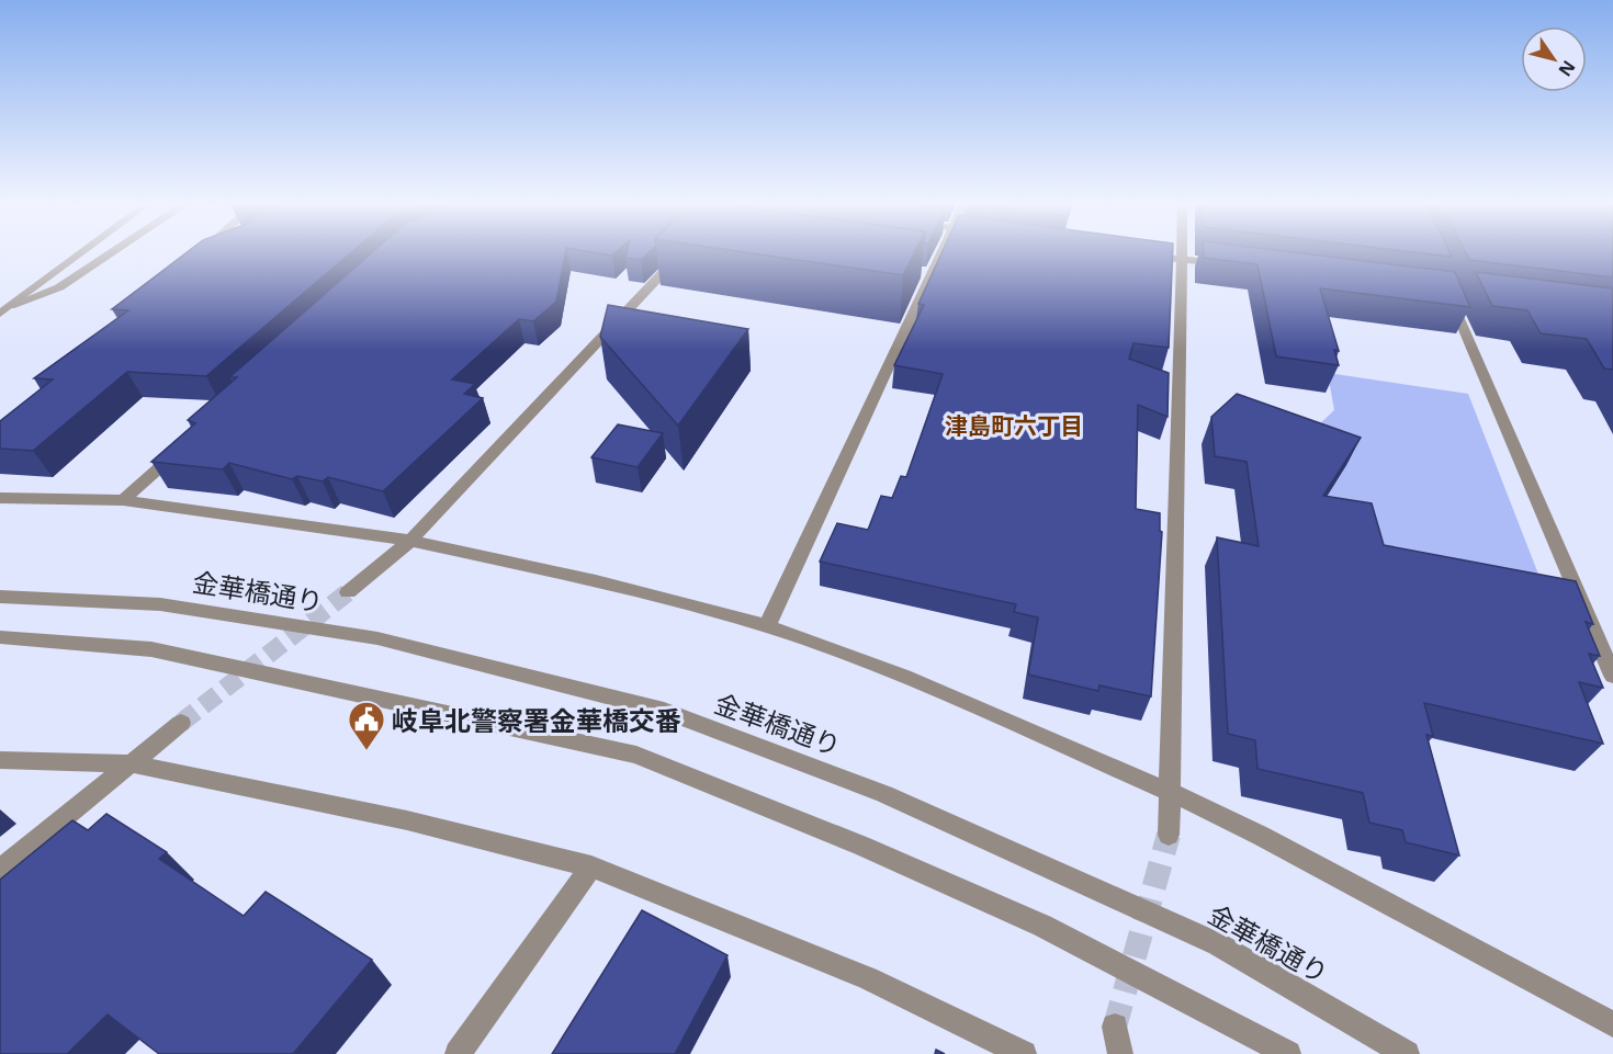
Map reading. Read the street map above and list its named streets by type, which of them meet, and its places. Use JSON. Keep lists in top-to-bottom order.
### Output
{
  "streets": {
    "street": ["金華橋通り"]
  },
  "districts": ["津島町六丁目"],
  "places": {
    "public building": ["岐阜北警察署金華橋交番"]
  },
  "north": "bottom right"
}
